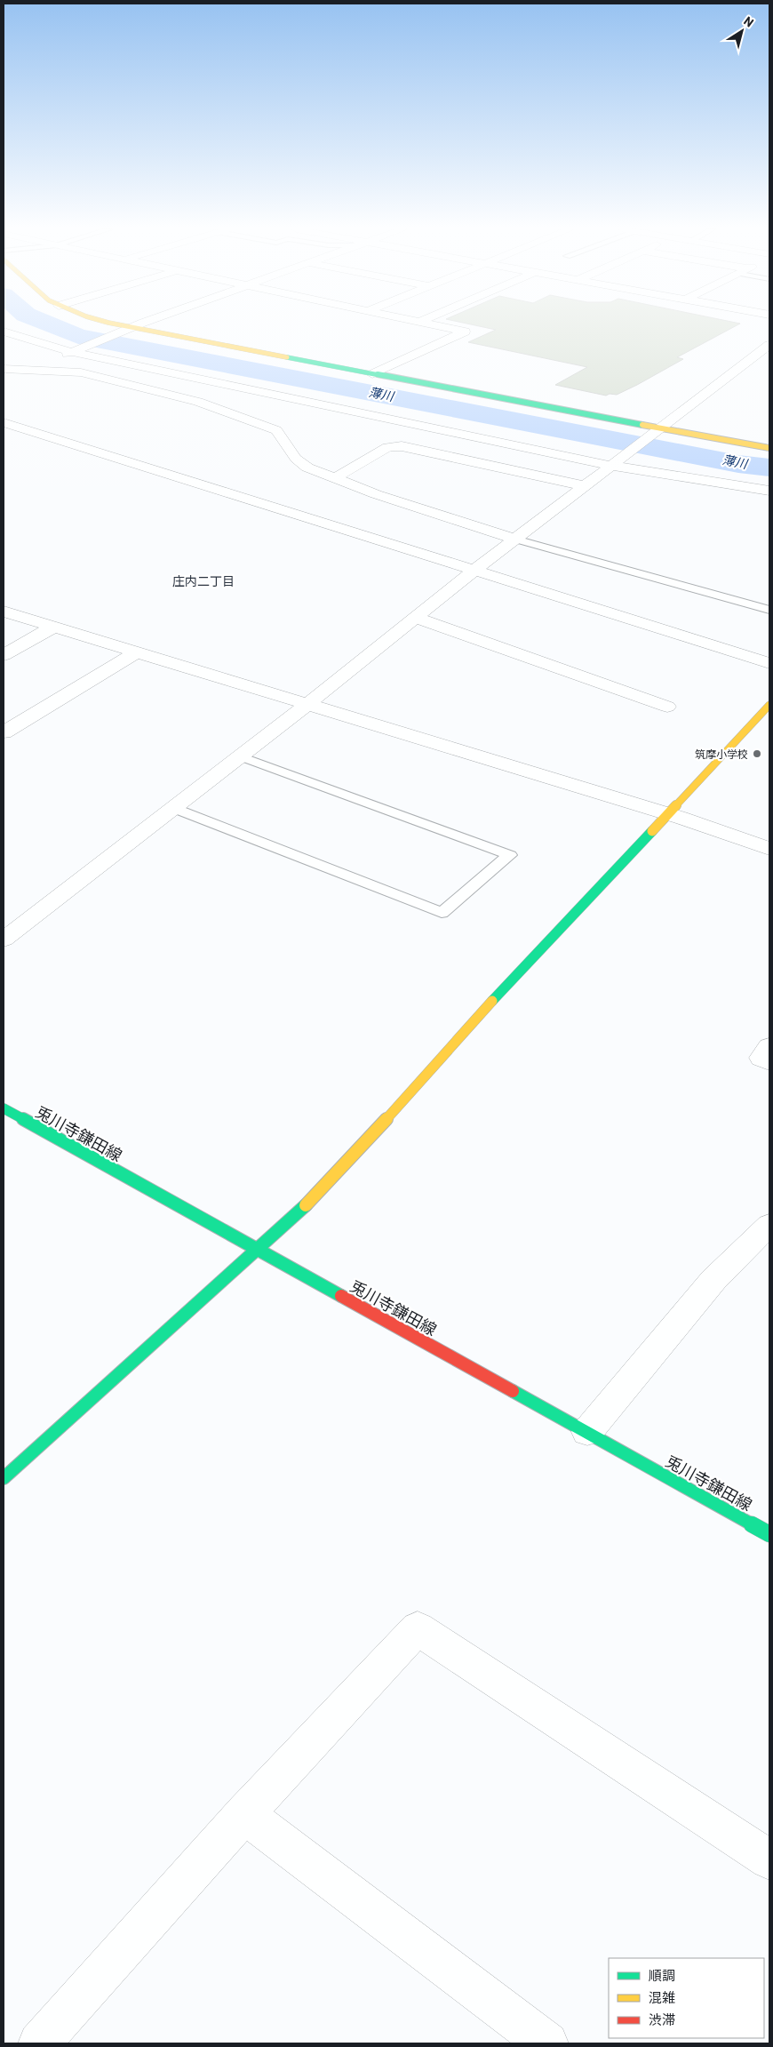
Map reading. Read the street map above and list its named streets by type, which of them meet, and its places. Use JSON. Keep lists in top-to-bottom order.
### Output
{
  "streets": {
    "street": ["兎川寺鎌田線"]
  },
  "districts": ["庄内二丁目"],
  "water": ["薄川"],
  "places": ["筑摩小学校"],
  "legend": ["順調", "混雑", "渋滞"],
  "north": "top right"
}
